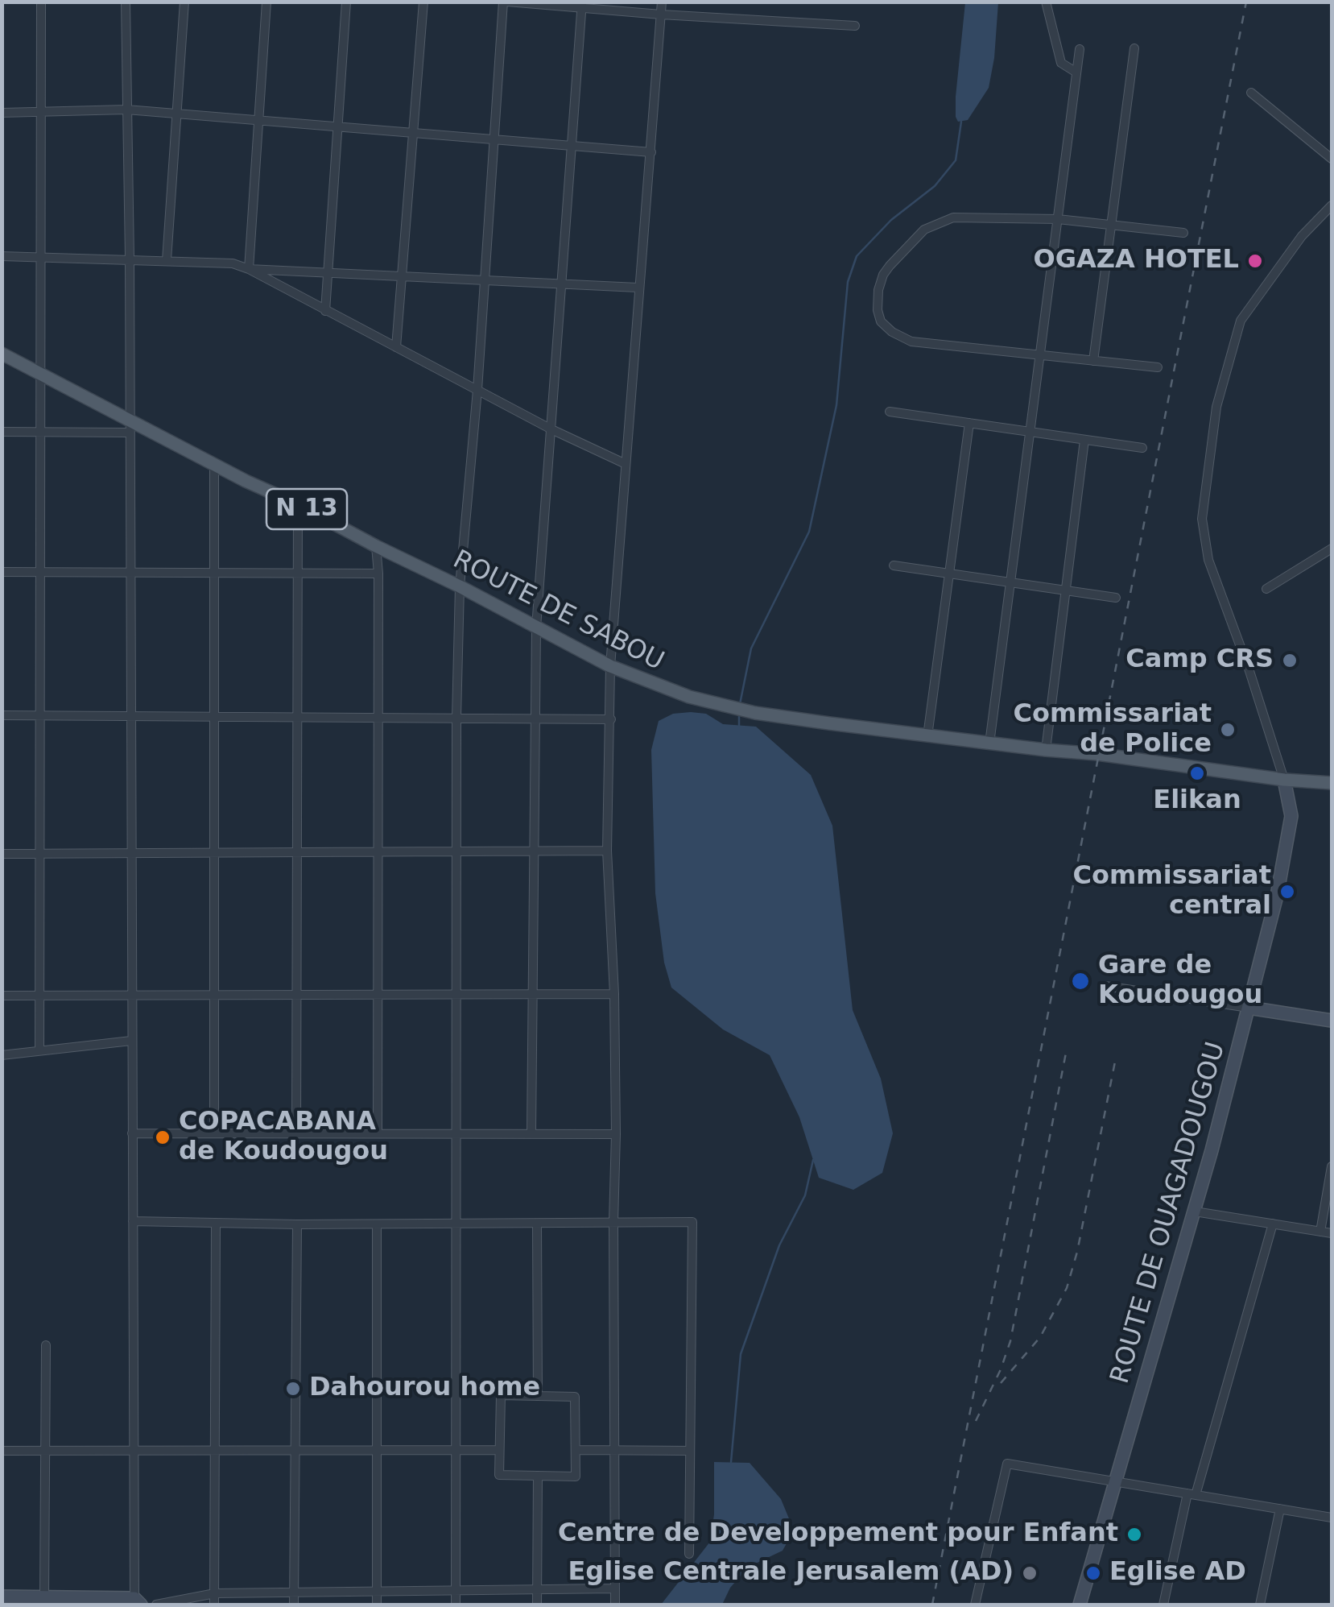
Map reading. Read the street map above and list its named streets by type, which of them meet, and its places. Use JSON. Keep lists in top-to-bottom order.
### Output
{
  "streets": {
    "main road": ["N 13", "ROUTE DE SABOU"],
    "street": ["ROUTE DE OUAGADOUGOU"]
  },
  "crossings": [
    ["ROUTE DE SABOU", "ROUTE DE OUAGADOUGOU"]
  ],
  "places": [
    "OGAZA HOTEL",
    "Camp CRS",
    "Commissariat de Police",
    "Elikan",
    "Commissariat central",
    "Gare de Koudougou",
    "COPACABANA de Koudougou",
    "Dahourou home",
    "Centre de Developpement pour Enfant",
    "Eglise Centrale Jerusalem (AD)",
    "Eglise AD"
  ]
}
